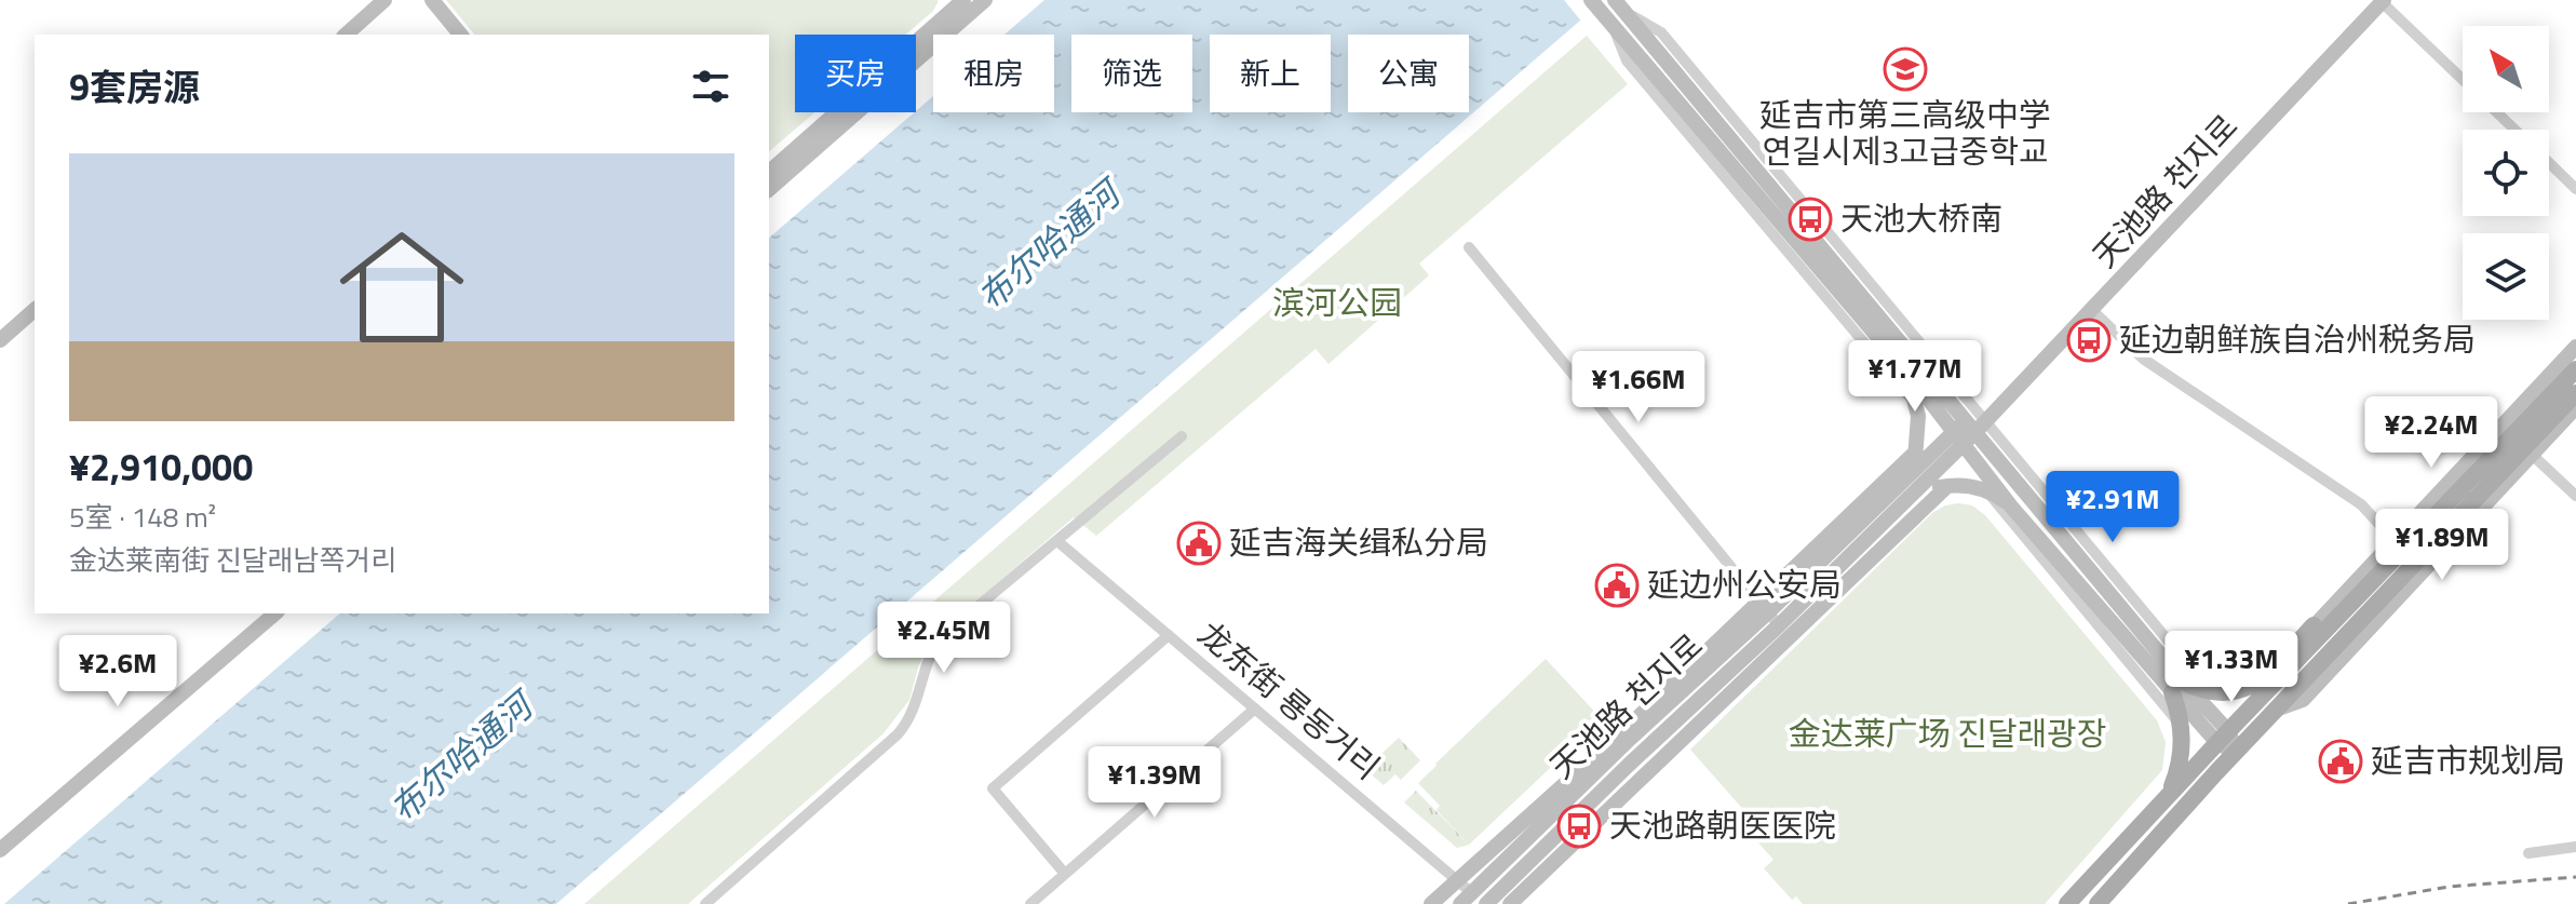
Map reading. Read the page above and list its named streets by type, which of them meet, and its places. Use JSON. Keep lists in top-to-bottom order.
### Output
{
  "streets": {
    "main road": ["天池路 천지로"],
    "street": ["龙东街 룡동거리"]
  },
  "crossings": [
    ["天池路 천지로", "龙东街 룡동거리"]
  ],
  "water": ["布尔哈通河"],
  "parks": ["滨河公园", "金达莱广场 진달래광장"],
  "places": {
    "school or university": ["延吉市第三高级中学 연길시제3고급중학교"],
    "bus stop": ["天池大桥南", "延边朝鲜族自治州税务局", "天池路朝医医院"],
    "public building": ["延吉海关缉私分局", "延边州公安局", "延吉市规划局"]
  },
  "north": "top left",
  "page": {
    "chip": [
      "买房",
      "租房",
      "筛选",
      "新上",
      "公寓"
    ],
    "heading": "9套房源",
    "list": [
      {
        "name": "¥2,910,000",
        "note": "5室 · 148 m² · 金达莱南街 진달래남쪽거리"
      }
    ],
    "price": [
      "¥1.77M",
      "¥1.66M",
      "¥2.24M",
      "¥2.91M",
      "¥1.89M",
      "¥2.45M",
      "¥1.33M",
      "¥2.6M",
      "¥1.39M"
    ]
  }
}
